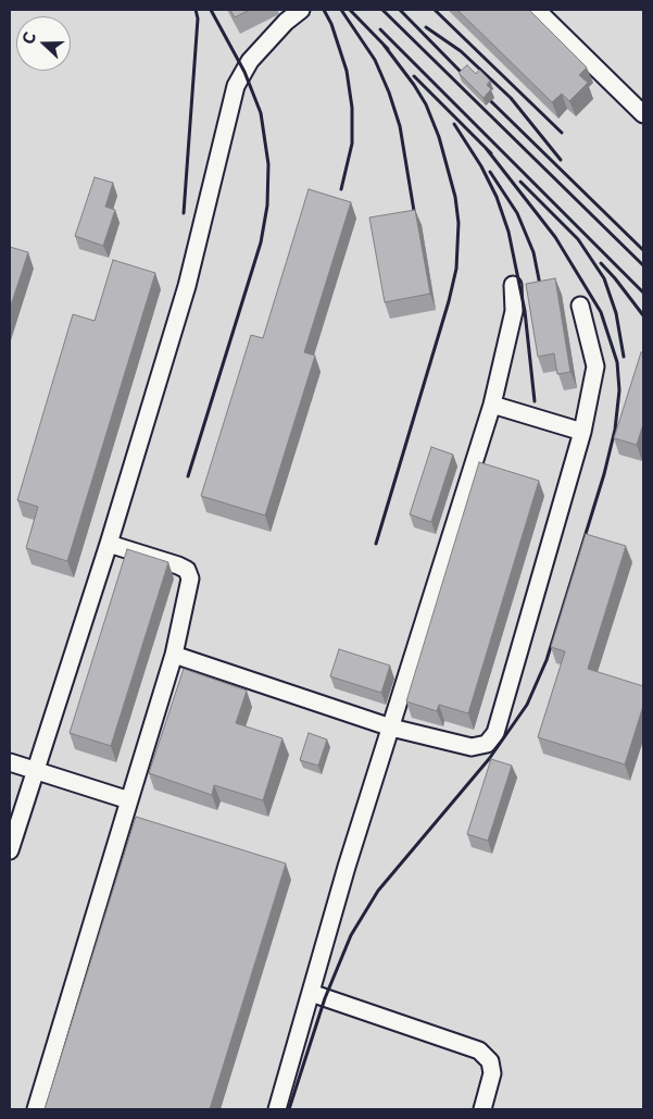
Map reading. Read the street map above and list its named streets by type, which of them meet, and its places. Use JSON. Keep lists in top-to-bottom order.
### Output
{
  "north": "left"
}
